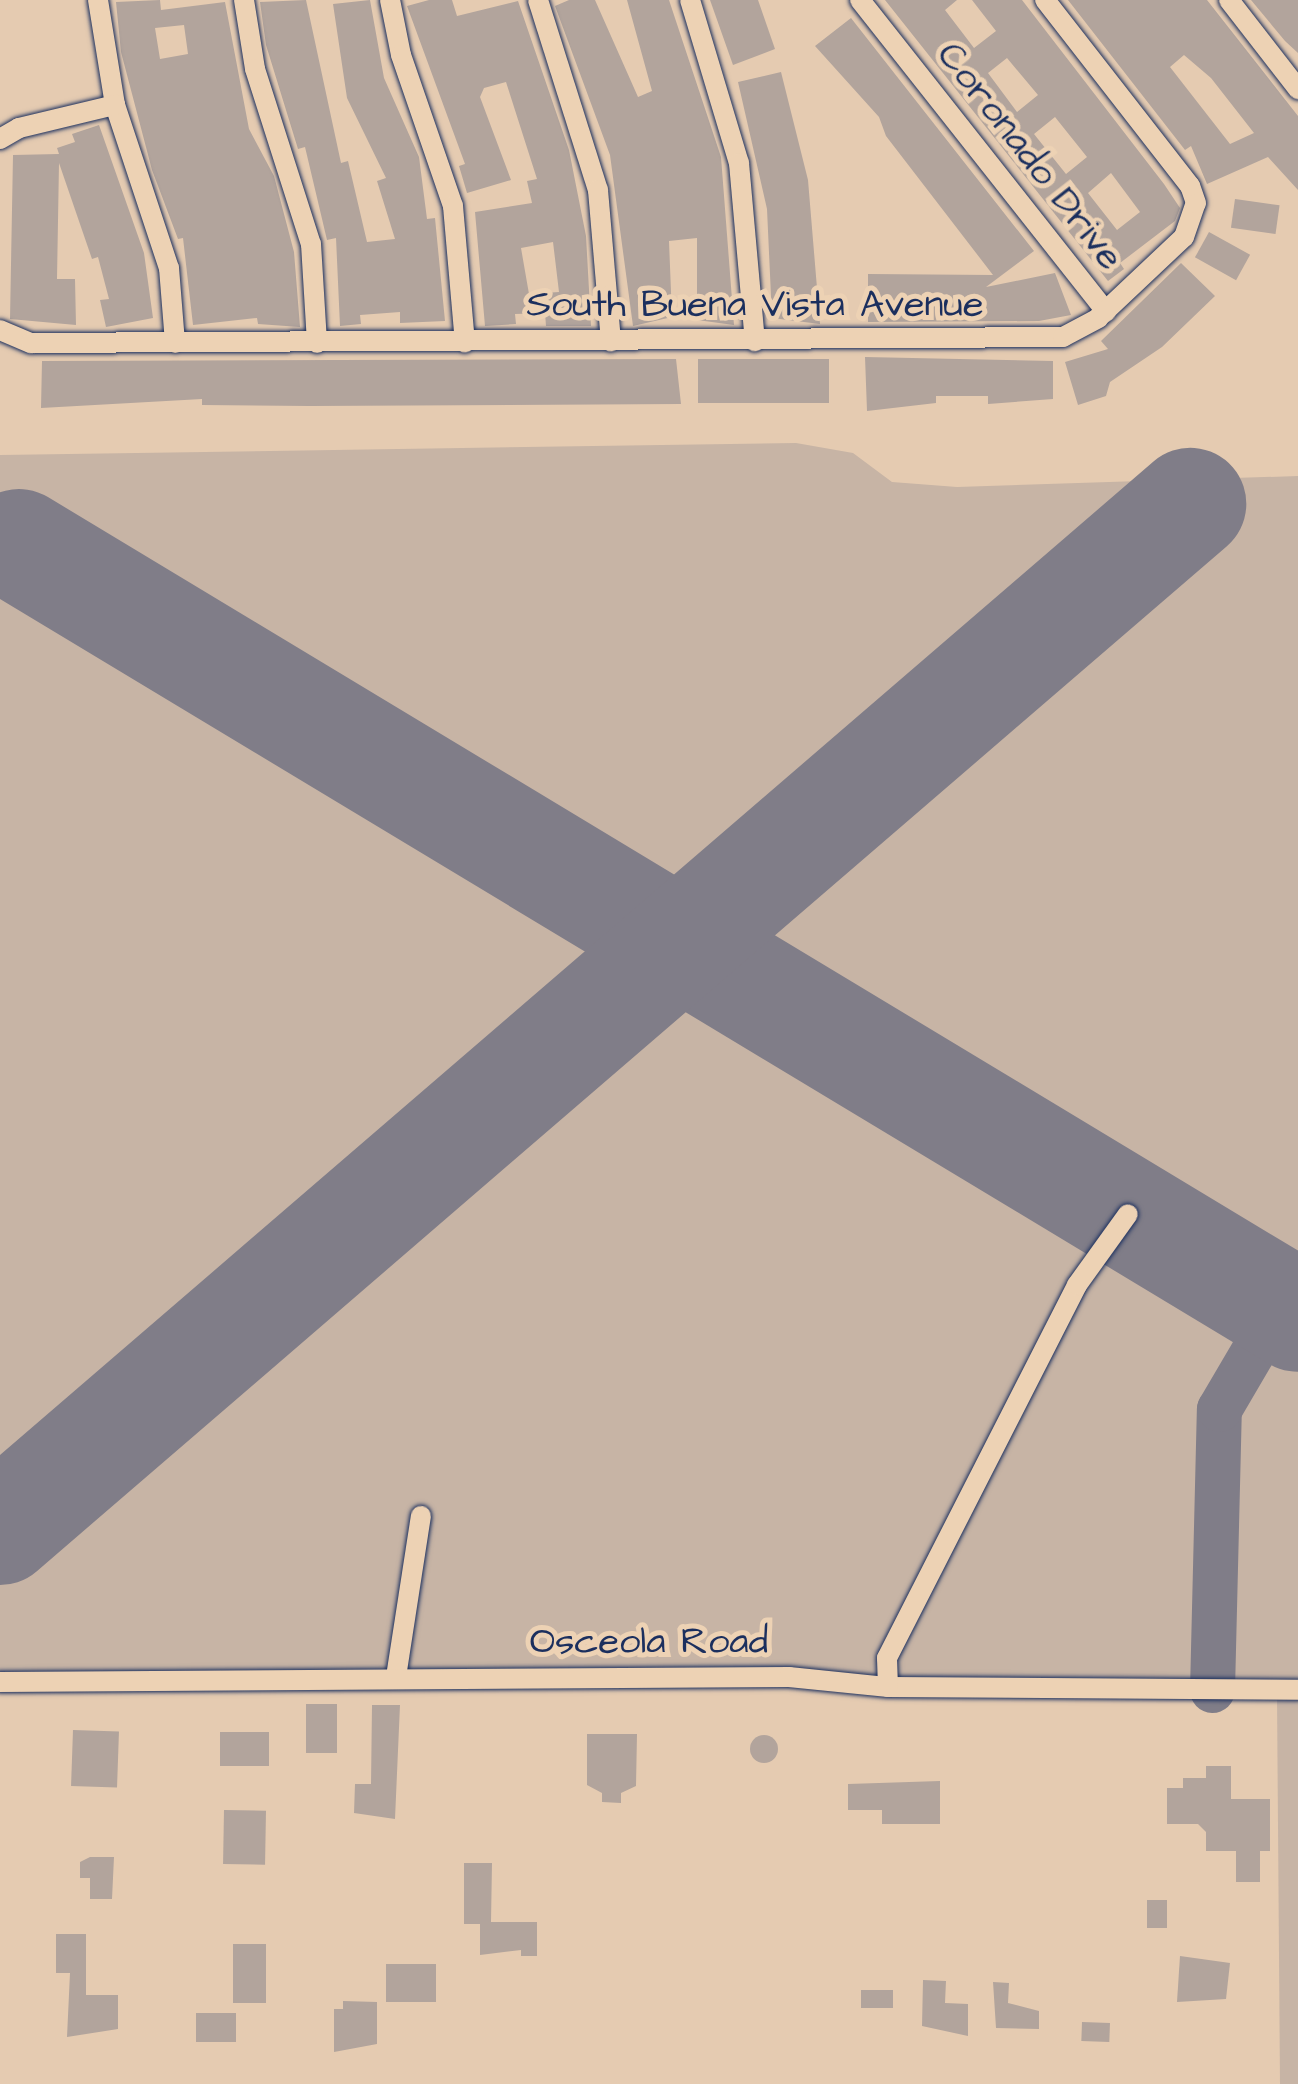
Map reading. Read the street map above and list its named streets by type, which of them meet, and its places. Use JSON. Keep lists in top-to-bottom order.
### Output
{
  "streets": {
    "street": ["Coronado Drive", "South Buena Vista Avenue", "Osceola Road"]
  },
  "crossings": [
    ["Coronado Drive", "South Buena Vista Avenue"]
  ]
}
